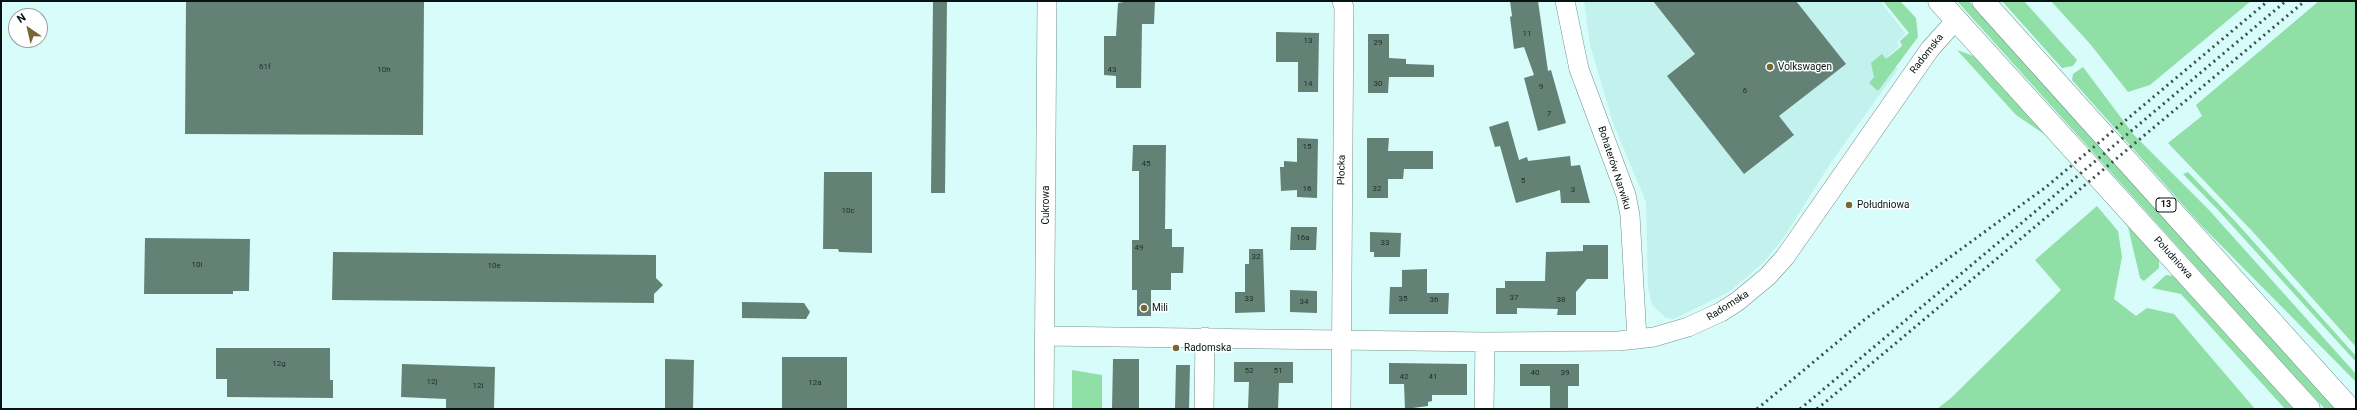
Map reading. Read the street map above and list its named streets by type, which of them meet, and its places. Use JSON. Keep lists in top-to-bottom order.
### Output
{
  "streets": {
    "main road": ["13", "Południowa"],
    "street": [
      "Radomska",
      "Bohaterów Narwiku",
      "Płocka",
      "Cukrowa"
    ]
  },
  "crossings": [
    ["Radomska", "Bohaterów Narwiku"],
    ["Radomska", "Płocka"],
    ["Radomska", "Cukrowa"],
    ["Radomska", "Południowa"]
  ],
  "places": [
    "Volkswagen",
    "Południowa",
    "Mili",
    "Radomska"
  ],
  "house_numbers": [
    "11",
    "13",
    "29",
    "61f",
    "10h",
    "43",
    "14",
    "30",
    "9",
    "6",
    "7",
    "15",
    "45",
    "5",
    "16",
    "32",
    "3",
    "10c",
    "16a",
    "33",
    "49",
    "32",
    "10i",
    "10e",
    "37",
    "33",
    "35",
    "36",
    "38",
    "34",
    "12g",
    "52",
    "51",
    "40",
    "39",
    "42",
    "41",
    "12j",
    "12a",
    "12i"
  ],
  "north": "top left"
}
